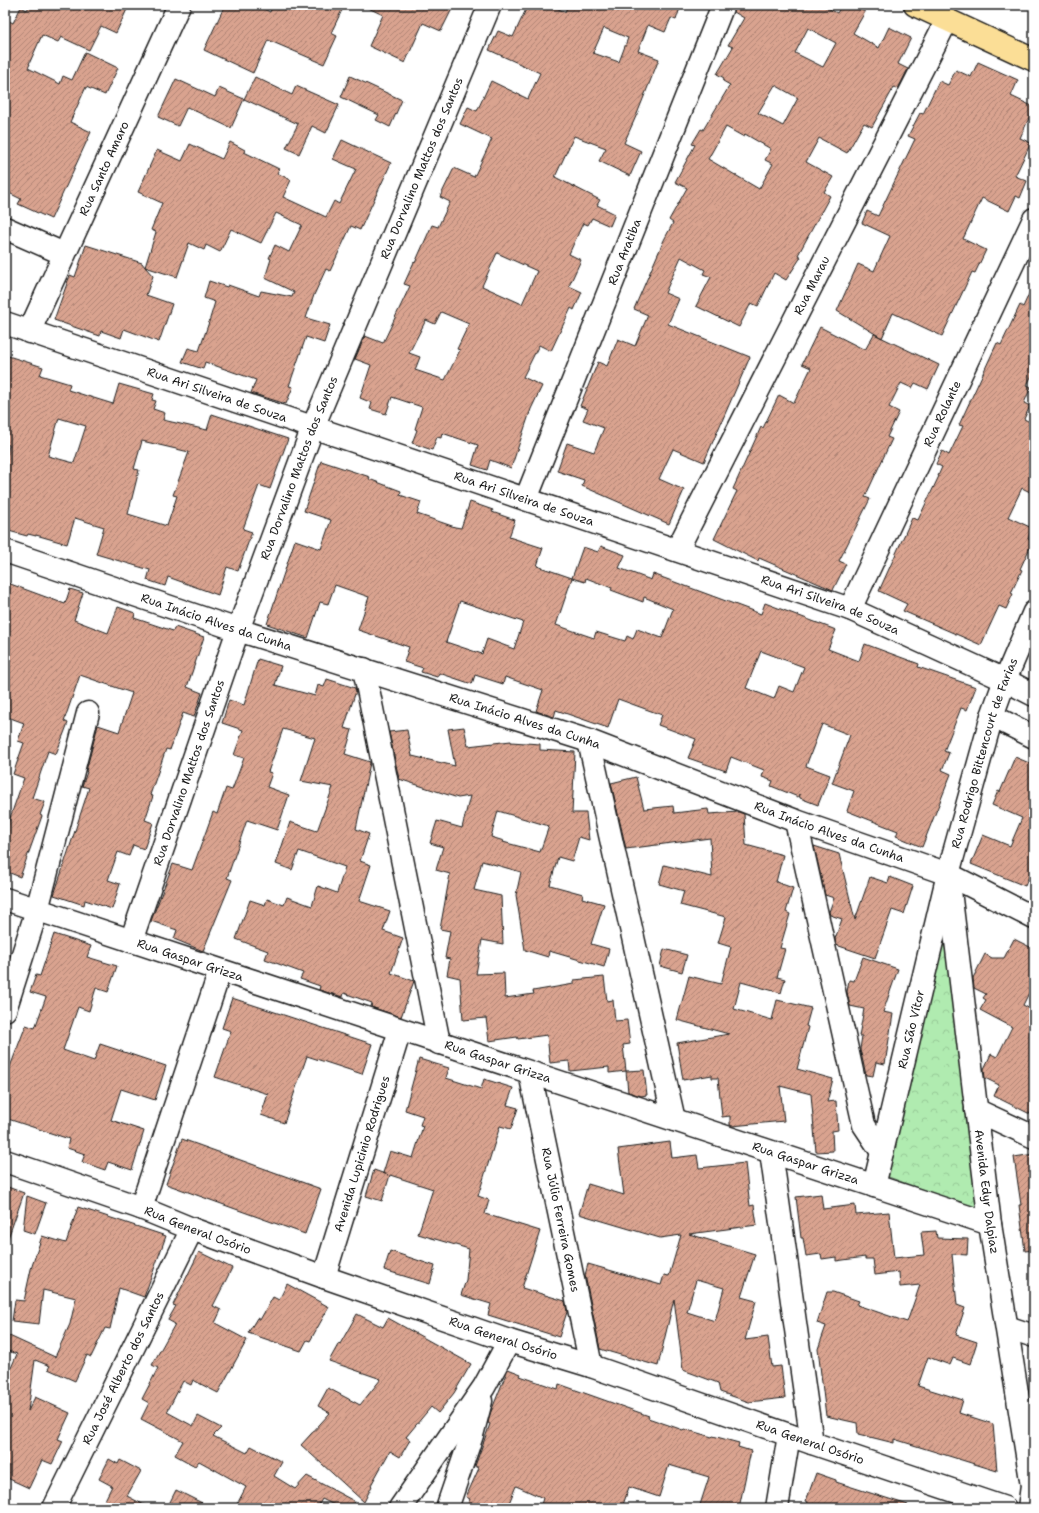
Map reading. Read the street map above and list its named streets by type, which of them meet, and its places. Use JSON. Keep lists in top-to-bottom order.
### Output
{
  "streets": {
    "street": [
      "Rua Santo Amaro",
      "Rua Dorvalino Mattos dos Santos",
      "Rua Aratiba",
      "Rua Marau",
      "Rua Ari Silveira de Souza",
      "Rua Rolante",
      "Rua Inácio Alves da Cunha",
      "Rua Rodrigo Bittencourt de Farias",
      "Rua Gaspar Grizza",
      "Rua São Vítor",
      "Avenida Lupicinio Rodrigues",
      "Avenida Edyr Dalpiaz",
      "Rua Júlio Ferreira Gomes",
      "Rua General Osório",
      "Rua José Alberto dos Santos"
    ]
  },
  "crossings": [
    ["Rua Santo Amaro", "Rua Ari Silveira de Souza"],
    ["Rua Dorvalino Mattos dos Santos", "Rua Ari Silveira de Souza"],
    ["Rua Dorvalino Mattos dos Santos", "Rua Inácio Alves da Cunha"],
    ["Rua Dorvalino Mattos dos Santos", "Rua Gaspar Grizza"],
    ["Rua Aratiba", "Rua Ari Silveira de Souza"],
    ["Rua Marau", "Rua Ari Silveira de Souza"],
    ["Rua Ari Silveira de Souza", "Rua Rolante"],
    ["Rua Ari Silveira de Souza", "Rua Rodrigo Bittencourt de Farias"],
    ["Rua Inácio Alves da Cunha", "Rua Rodrigo Bittencourt de Farias"],
    ["Rua Inácio Alves da Cunha", "Rua São Vítor"],
    ["Rua Inácio Alves da Cunha", "Avenida Edyr Dalpiaz"],
    ["Rua Rodrigo Bittencourt de Farias", "Rua São Vítor"],
    ["Rua Rodrigo Bittencourt de Farias", "Avenida Edyr Dalpiaz"],
    ["Rua Gaspar Grizza", "Rua São Vítor"],
    ["Rua Gaspar Grizza", "Avenida Lupicinio Rodrigues"],
    ["Rua Gaspar Grizza", "Avenida Edyr Dalpiaz"],
    ["Rua Gaspar Grizza", "Rua Júlio Ferreira Gomes"],
    ["Rua São Vítor", "Avenida Edyr Dalpiaz"],
    ["Avenida Lupicinio Rodrigues", "Rua General Osório"],
    ["Rua Júlio Ferreira Gomes", "Rua General Osório"],
    ["Rua General Osório", "Rua José Alberto dos Santos"]
  ]
}
